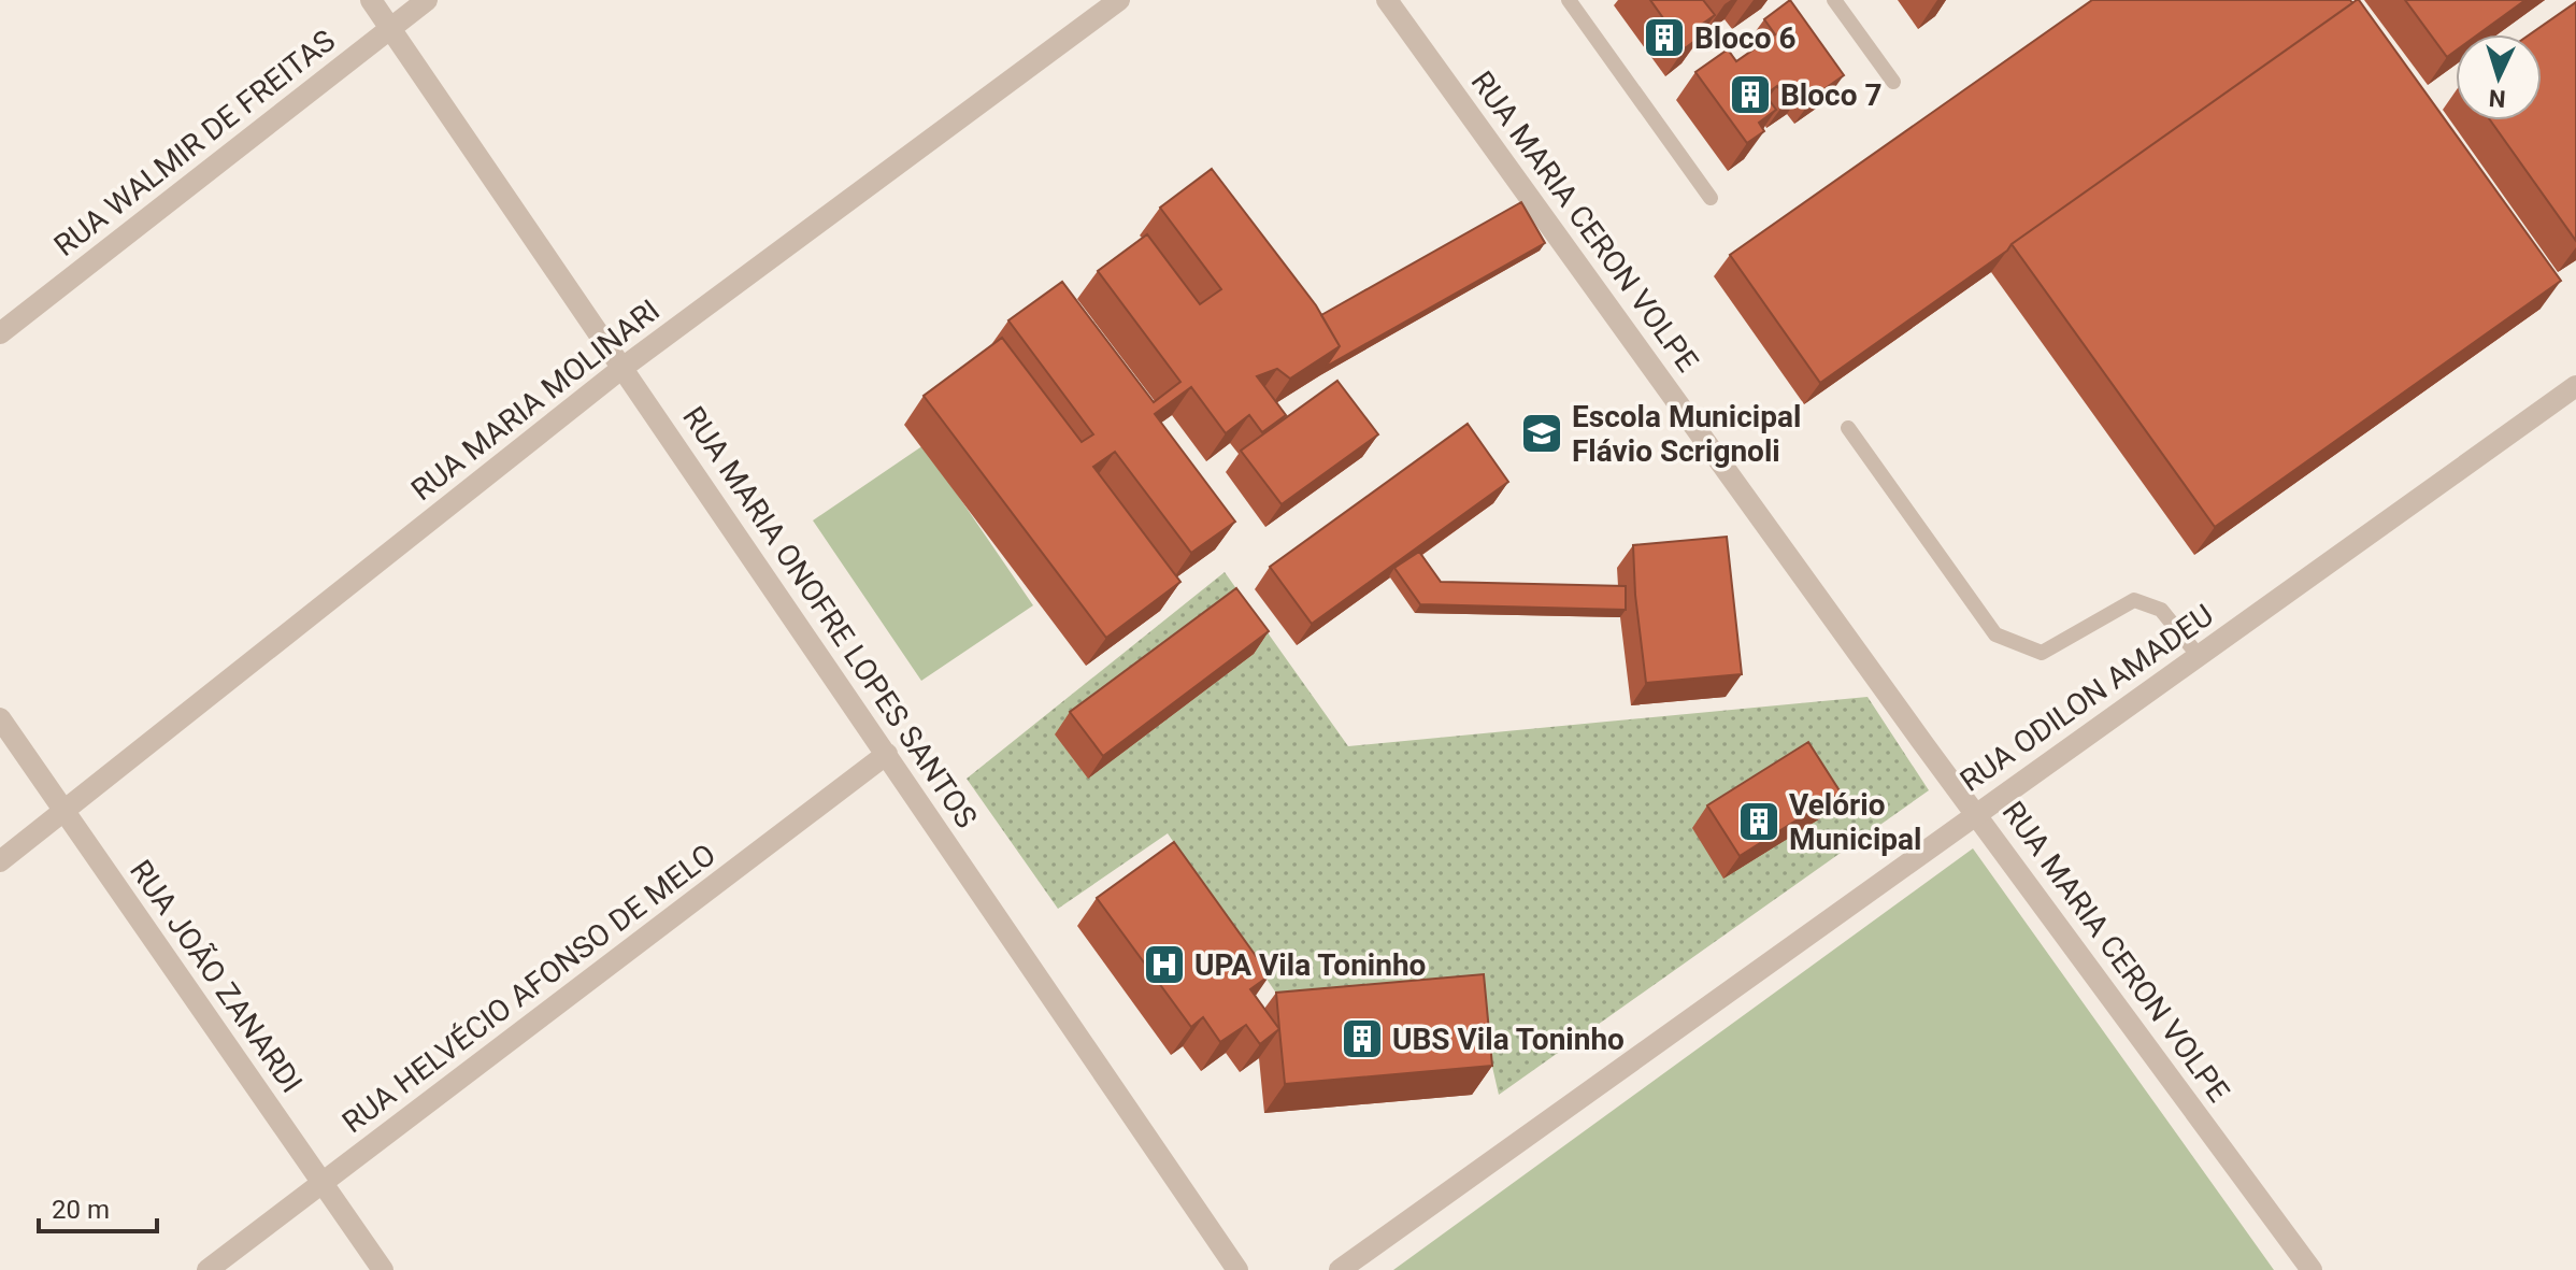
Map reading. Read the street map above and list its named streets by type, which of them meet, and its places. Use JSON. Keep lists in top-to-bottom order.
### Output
{
  "streets": {
    "street": [
      "RUA WALMIR DE FREITAS",
      "RUA MARIA CERON VOLPE",
      "RUA MARIA MOLINARI",
      "RUA MARIA ONOFRE LOPES SANTOS",
      "RUA ODILON AMADEU",
      "RUA JOÃO ZANARDI",
      "RUA HELVÉCIO AFONSO DE MELO"
    ]
  },
  "crossings": [
    ["RUA WALMIR DE FREITAS", "RUA MARIA ONOFRE LOPES SANTOS"],
    ["RUA MARIA CERON VOLPE", "RUA ODILON AMADEU"],
    ["RUA MARIA MOLINARI", "RUA MARIA ONOFRE LOPES SANTOS"],
    ["RUA MARIA MOLINARI", "RUA JOÃO ZANARDI"],
    ["RUA MARIA ONOFRE LOPES SANTOS", "RUA HELVÉCIO AFONSO DE MELO"],
    ["RUA JOÃO ZANARDI", "RUA HELVÉCIO AFONSO DE MELO"]
  ],
  "places": {
    "building": [
      "Bloco 6",
      "Bloco 7",
      "Velório Municipal",
      "UBS Vila Toninho"
    ],
    "school or university": ["Escola Municipal Flávio Scrignoli"],
    "hospital": ["UPA Vila Toninho"]
  },
  "scale_bar": "20 m",
  "north": "bottom"
}
